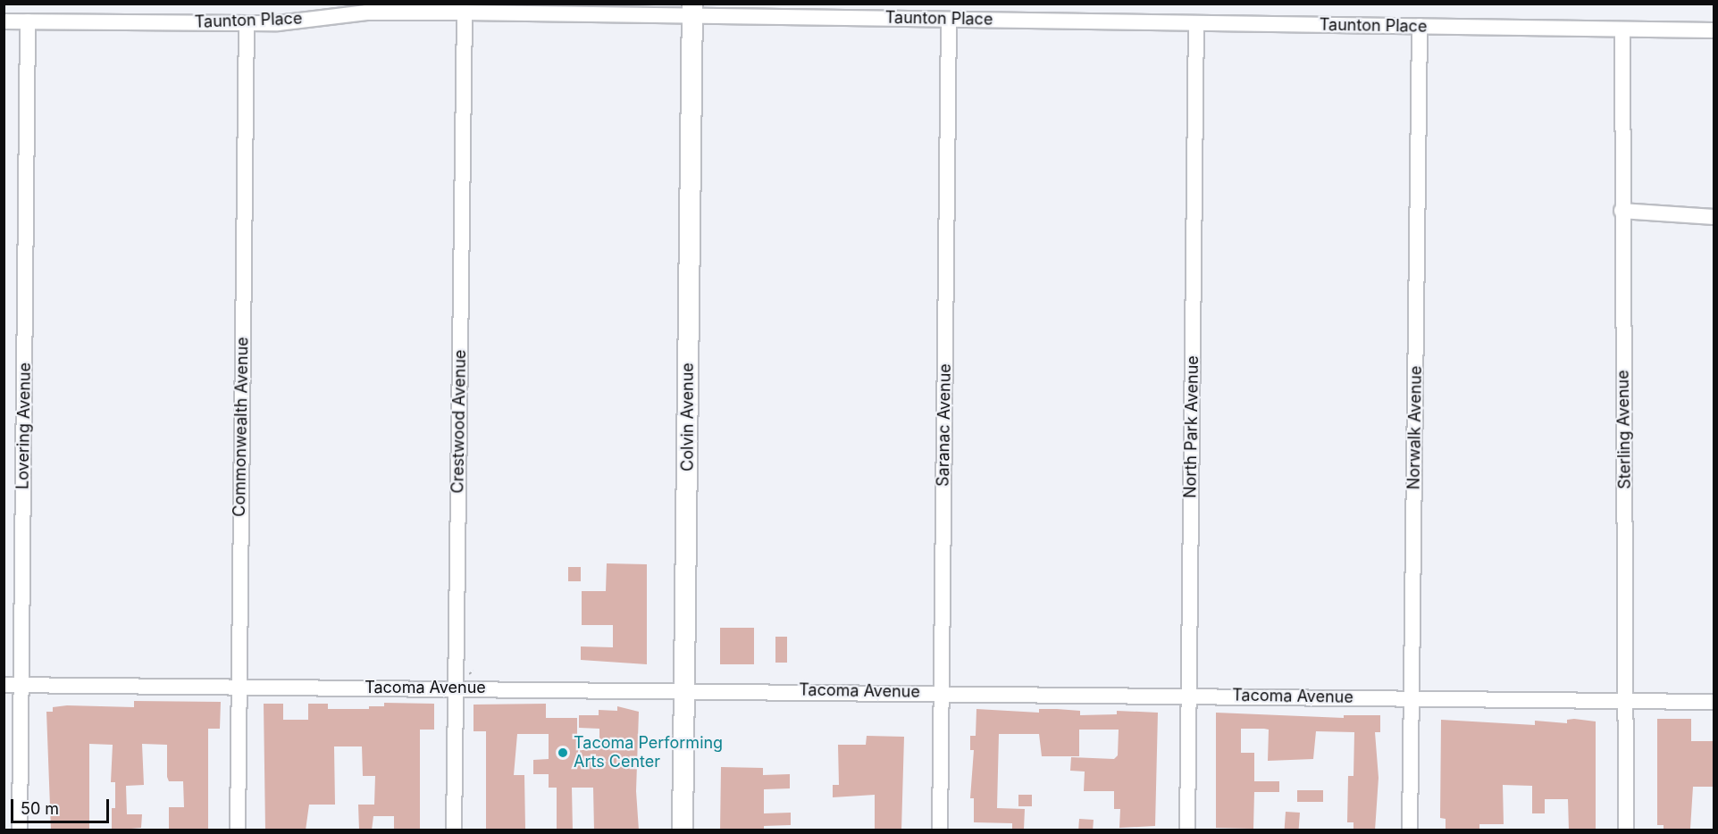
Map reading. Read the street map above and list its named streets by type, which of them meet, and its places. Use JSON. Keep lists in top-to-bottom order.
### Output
{
  "streets": {
    "street": [
      "Taunton Place",
      "Colvin Avenue",
      "Crestwood Avenue",
      "Saranac Avenue",
      "Lovering Avenue",
      "Commonwealth Avenue",
      "North Park Avenue",
      "Norwalk Avenue",
      "Sterling Avenue",
      "Tacoma Avenue"
    ]
  },
  "crossings": [
    ["Taunton Place", "Colvin Avenue"],
    ["Taunton Place", "Crestwood Avenue"],
    ["Taunton Place", "Saranac Avenue"],
    ["Taunton Place", "Lovering Avenue"],
    ["Taunton Place", "Commonwealth Avenue"],
    ["Taunton Place", "North Park Avenue"],
    ["Taunton Place", "Norwalk Avenue"],
    ["Taunton Place", "Sterling Avenue"],
    ["Colvin Avenue", "Tacoma Avenue"],
    ["Crestwood Avenue", "Tacoma Avenue"],
    ["Saranac Avenue", "Tacoma Avenue"],
    ["Lovering Avenue", "Tacoma Avenue"],
    ["Commonwealth Avenue", "Tacoma Avenue"],
    ["North Park Avenue", "Tacoma Avenue"],
    ["Norwalk Avenue", "Tacoma Avenue"],
    ["Sterling Avenue", "Tacoma Avenue"]
  ],
  "places": ["Tacoma Performing Arts Center"],
  "scale_bar": "50 m"
}
